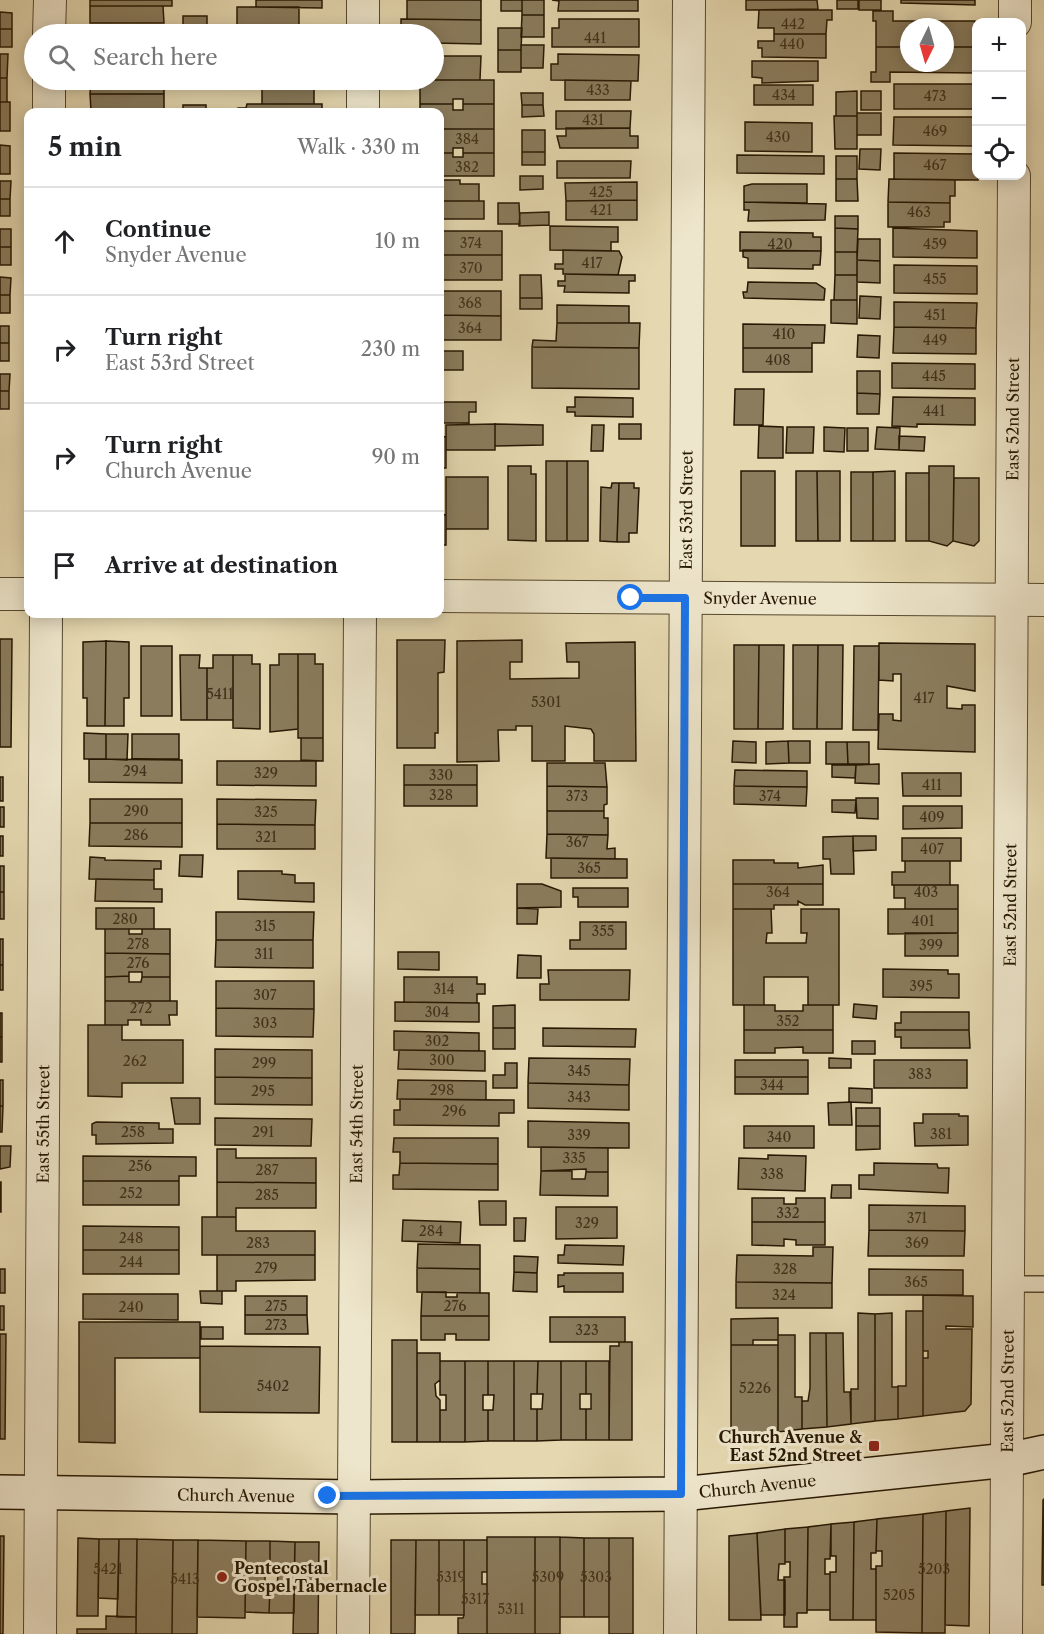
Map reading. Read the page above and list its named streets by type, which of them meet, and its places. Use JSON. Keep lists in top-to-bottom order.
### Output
{
  "streets": {
    "main road": ["Church Avenue"],
    "street": [
      "East 52nd Street",
      "East 53rd Street",
      "Snyder Avenue",
      "East 55th Street",
      "East 54th Street"
    ]
  },
  "crossings": [
    ["East 52nd Street", "Snyder Avenue"],
    ["East 52nd Street", "Church Avenue"],
    ["East 53rd Street", "Snyder Avenue"],
    ["East 53rd Street", "Church Avenue"],
    ["East 55th Street", "Church Avenue"],
    ["East 54th Street", "Church Avenue"]
  ],
  "places": {
    "transit": ["Church Avenue & East 52nd Street"],
    "other": ["Pentecostal Gospel Tabernacle"]
  },
  "house_numbers": [
    "442",
    "441",
    "440",
    "433",
    "434",
    "473",
    "431",
    "469",
    "430",
    "384",
    "467",
    "382",
    "425",
    "421",
    "463",
    "374",
    "420",
    "459",
    "417",
    "370",
    "455",
    "368",
    "451",
    "364",
    "410",
    "449",
    "408",
    "445",
    "441",
    "5411",
    "417",
    "5301",
    "294",
    "329",
    "330",
    "411",
    "328",
    "373",
    "374",
    "290",
    "325",
    "409",
    "286",
    "321",
    "367",
    "407",
    "365",
    "364",
    "403",
    "280",
    "401",
    "315",
    "355",
    "278",
    "399",
    "311",
    "276",
    "395",
    "314",
    "307",
    "272",
    "304",
    "352",
    "303",
    "302",
    "300",
    "262",
    "299",
    "345",
    "383",
    "344",
    "298",
    "295",
    "343",
    "296",
    "258",
    "291",
    "381",
    "339",
    "340",
    "335",
    "256",
    "287",
    "338",
    "252",
    "285",
    "332",
    "371",
    "329",
    "284",
    "248",
    "283",
    "369",
    "244",
    "279",
    "328",
    "365",
    "324",
    "275",
    "276",
    "240",
    "273",
    "323",
    "5402",
    "5226",
    "5421",
    "5203",
    "5319",
    "5309",
    "5303",
    "5413",
    "5205",
    "5317",
    "5311"
  ],
  "north": "bottom",
  "page": {
    "map_buttons": ["+", "−"],
    "search": "Search here",
    "heading": ["5 min", "Walk · 330 m"],
    "list": [
      ["Continue", "Snyder Avenue", "10 m"],
      ["Turn right", "East 53rd Street", "230 m"],
      ["Turn right", "Church Avenue", "90 m"],
      "Arrive at destination"
    ]
  }
}
